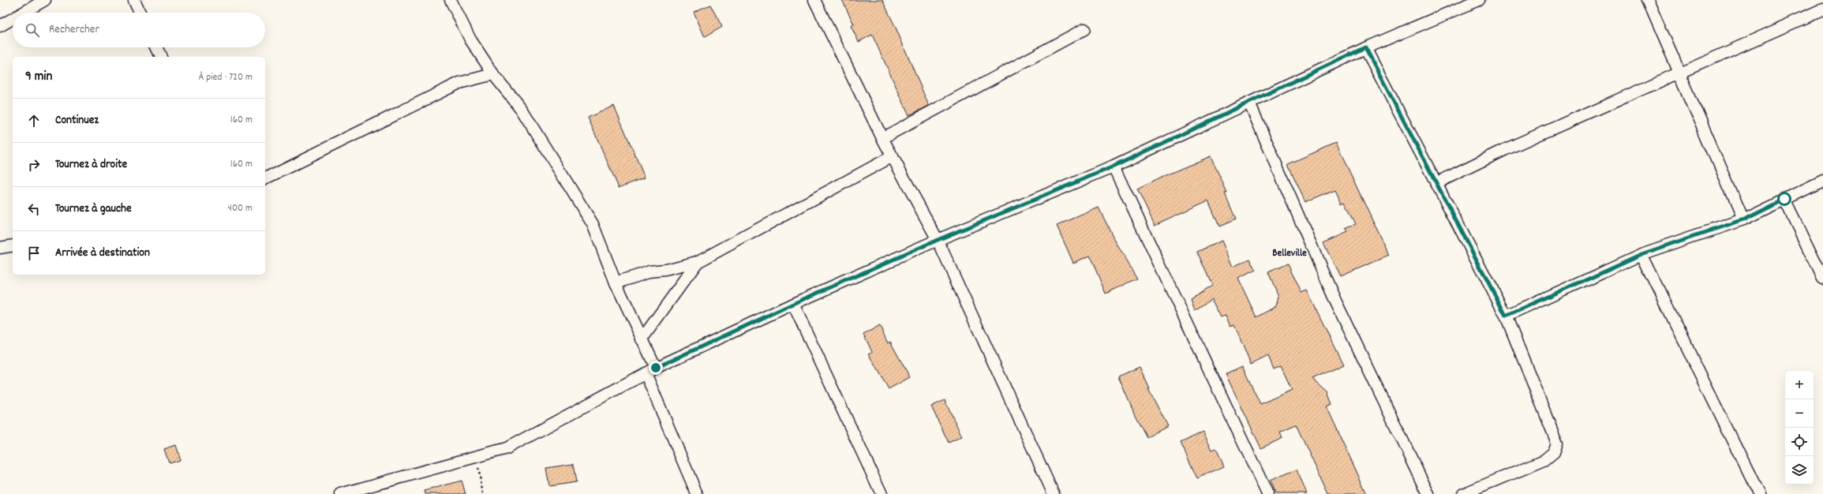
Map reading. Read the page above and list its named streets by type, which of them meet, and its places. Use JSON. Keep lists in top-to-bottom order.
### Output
{
  "districts": ["Belleville"],
  "page": {
    "search": "Rechercher",
    "heading": ["9 min", "À pied · 720 m"],
    "list": [
      ["Continuez", "160 m"],
      ["Tournez à droite", "160 m"],
      ["Tournez à gauche", "400 m"],
      "Arrivée à destination"
    ],
    "map_buttons": ["+", "−"]
  }
}
